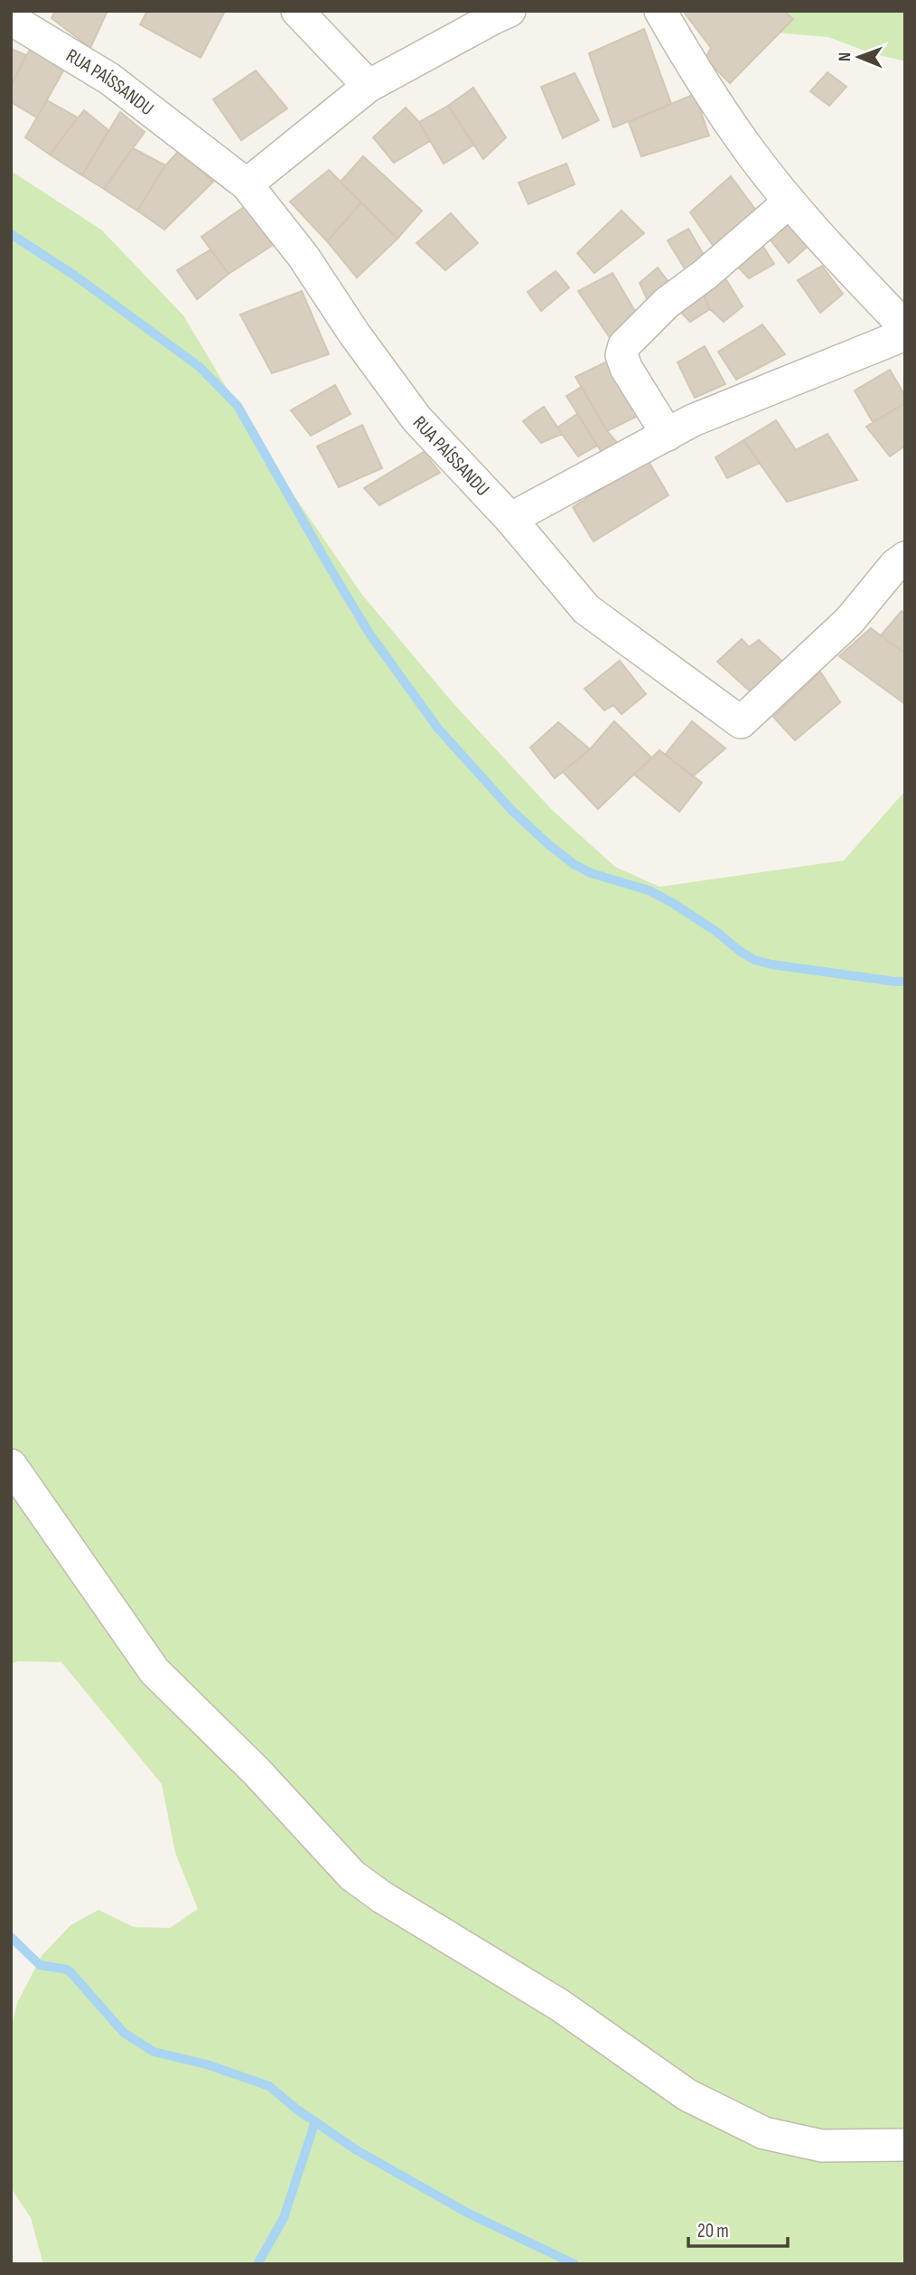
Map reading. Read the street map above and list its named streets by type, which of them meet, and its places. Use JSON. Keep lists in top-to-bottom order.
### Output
{
  "streets": {
    "street": ["RUA PAÍSSANDU"]
  },
  "scale_bar": "20 m",
  "north": "left"
}
